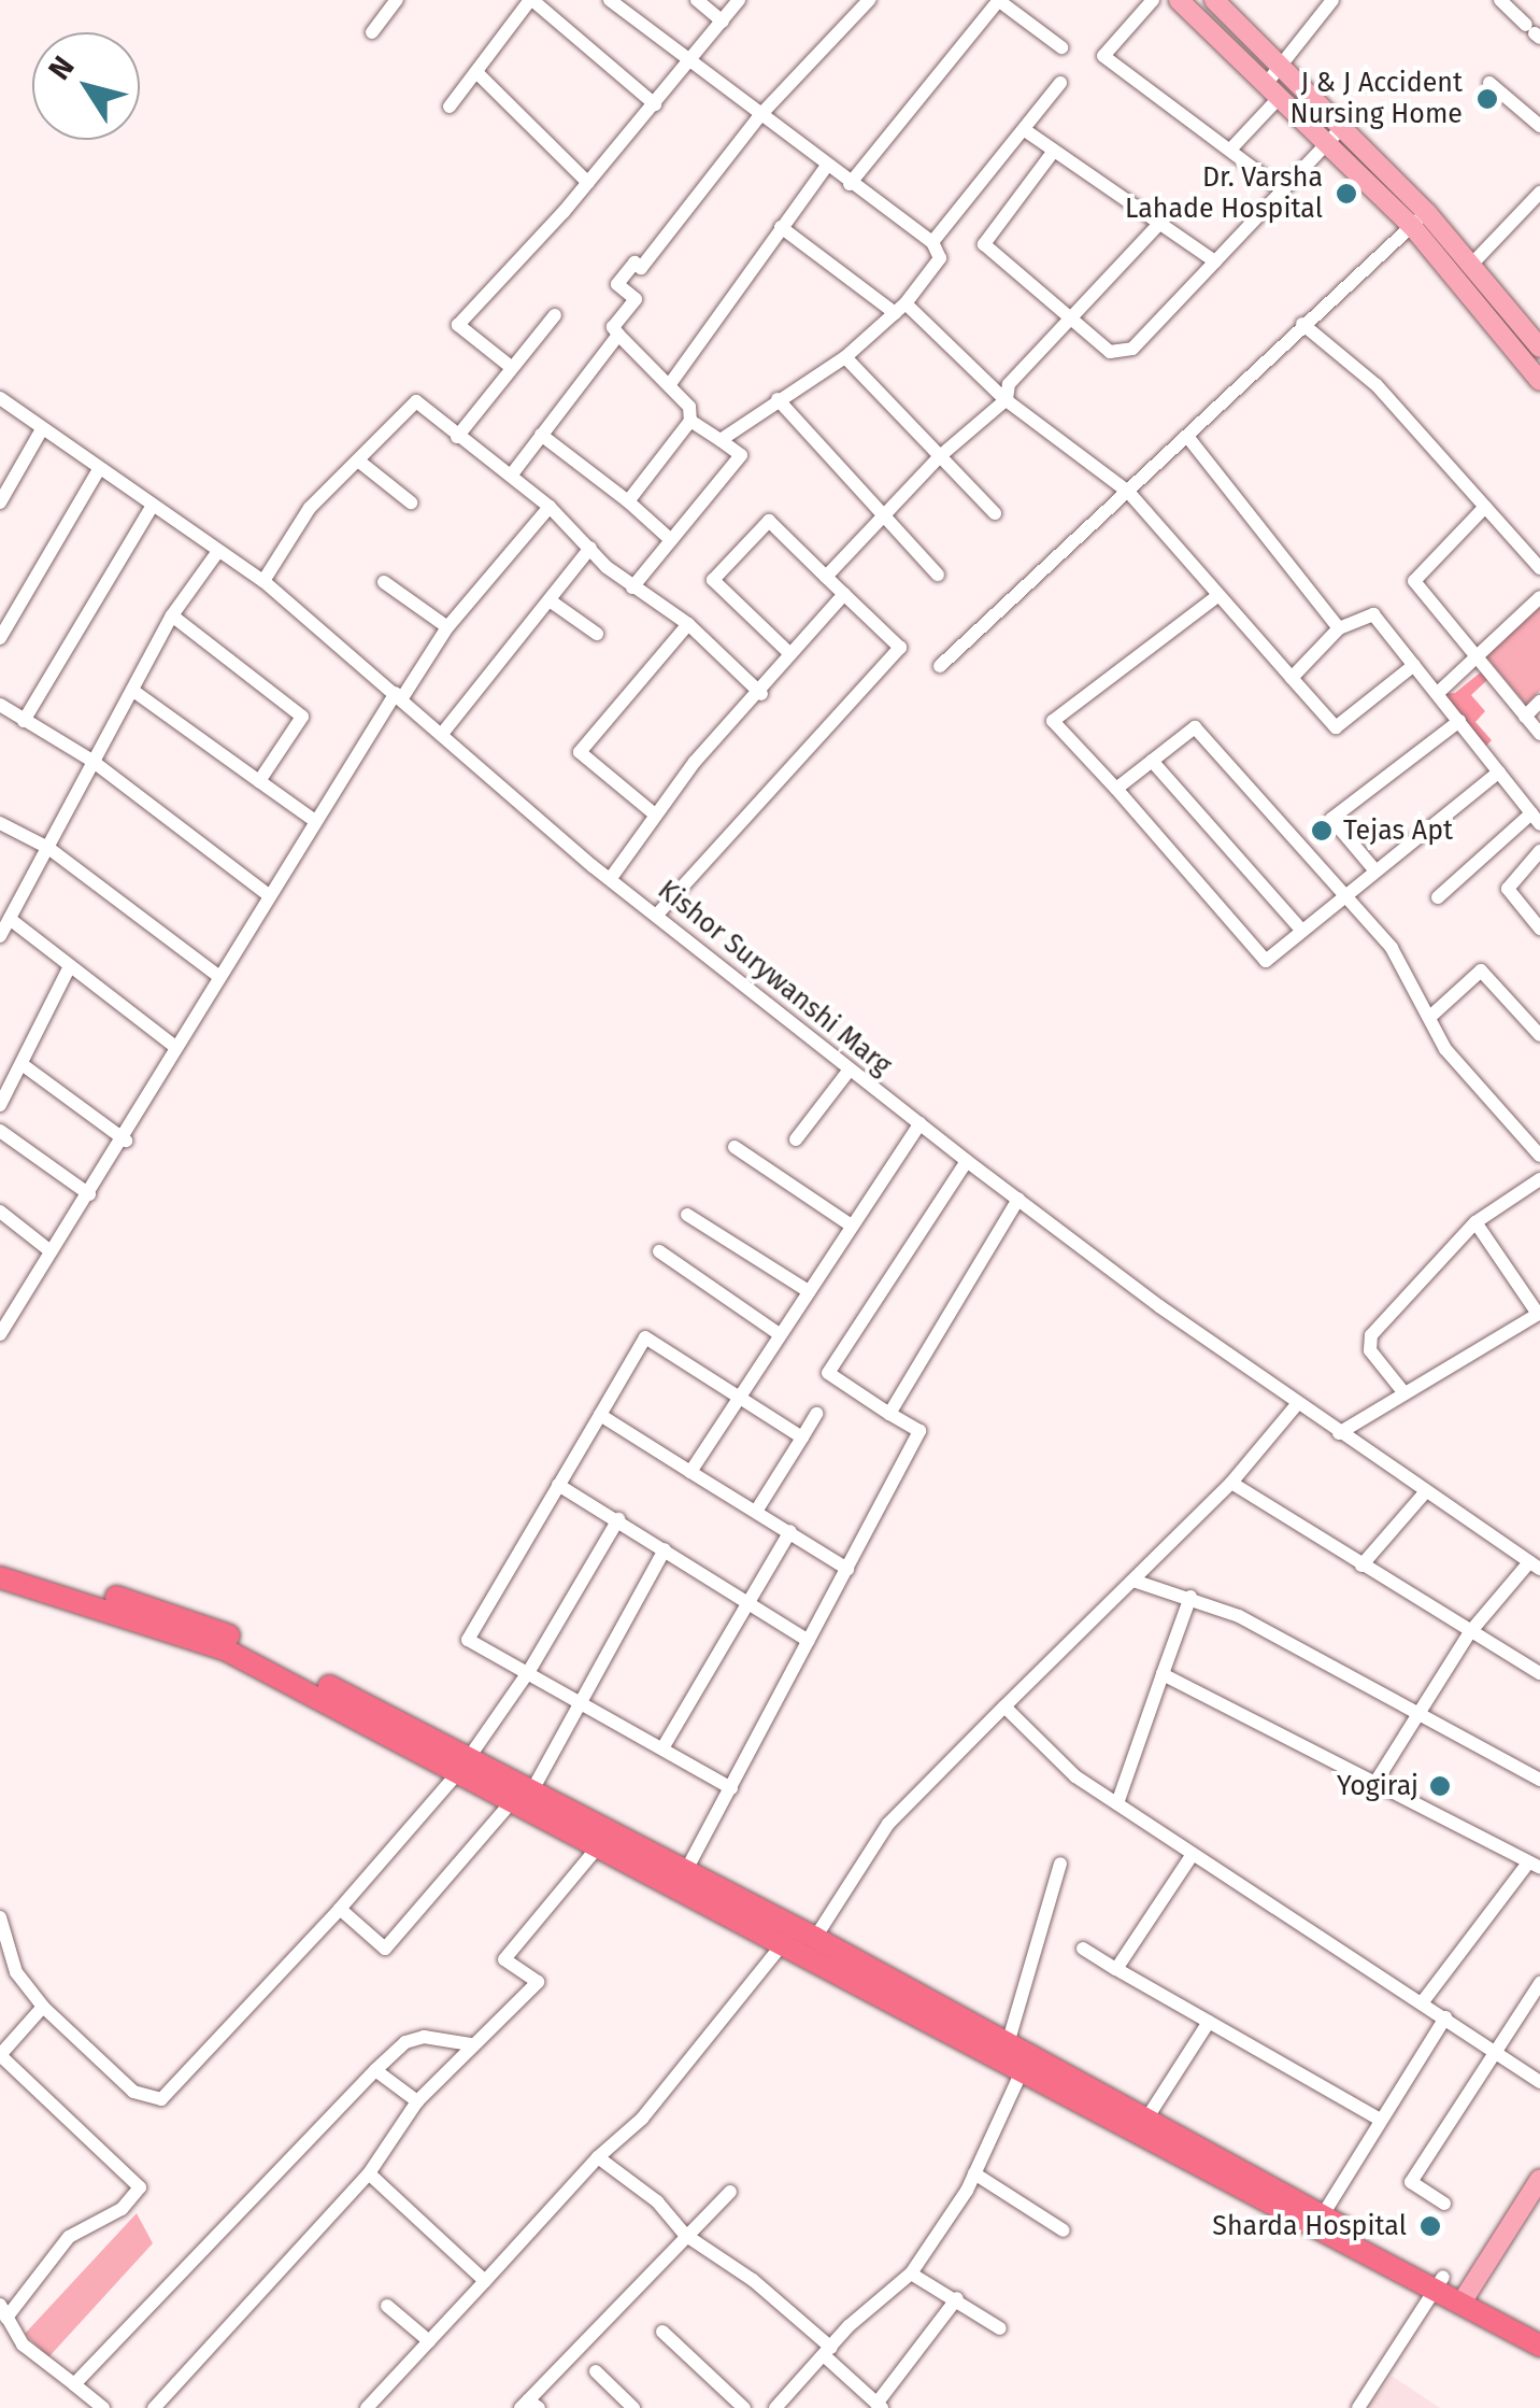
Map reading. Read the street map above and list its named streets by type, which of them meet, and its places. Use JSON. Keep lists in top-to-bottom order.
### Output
{
  "streets": {
    "street": ["Kishor Surywanshi Marg"]
  },
  "places": [
    "J & J Accident Nursing Home",
    "Dr. Varsha Lahade Hospital",
    "Tejas Apt",
    "Yogiraj",
    "Sharda Hospital"
  ],
  "north": "top left"
}
